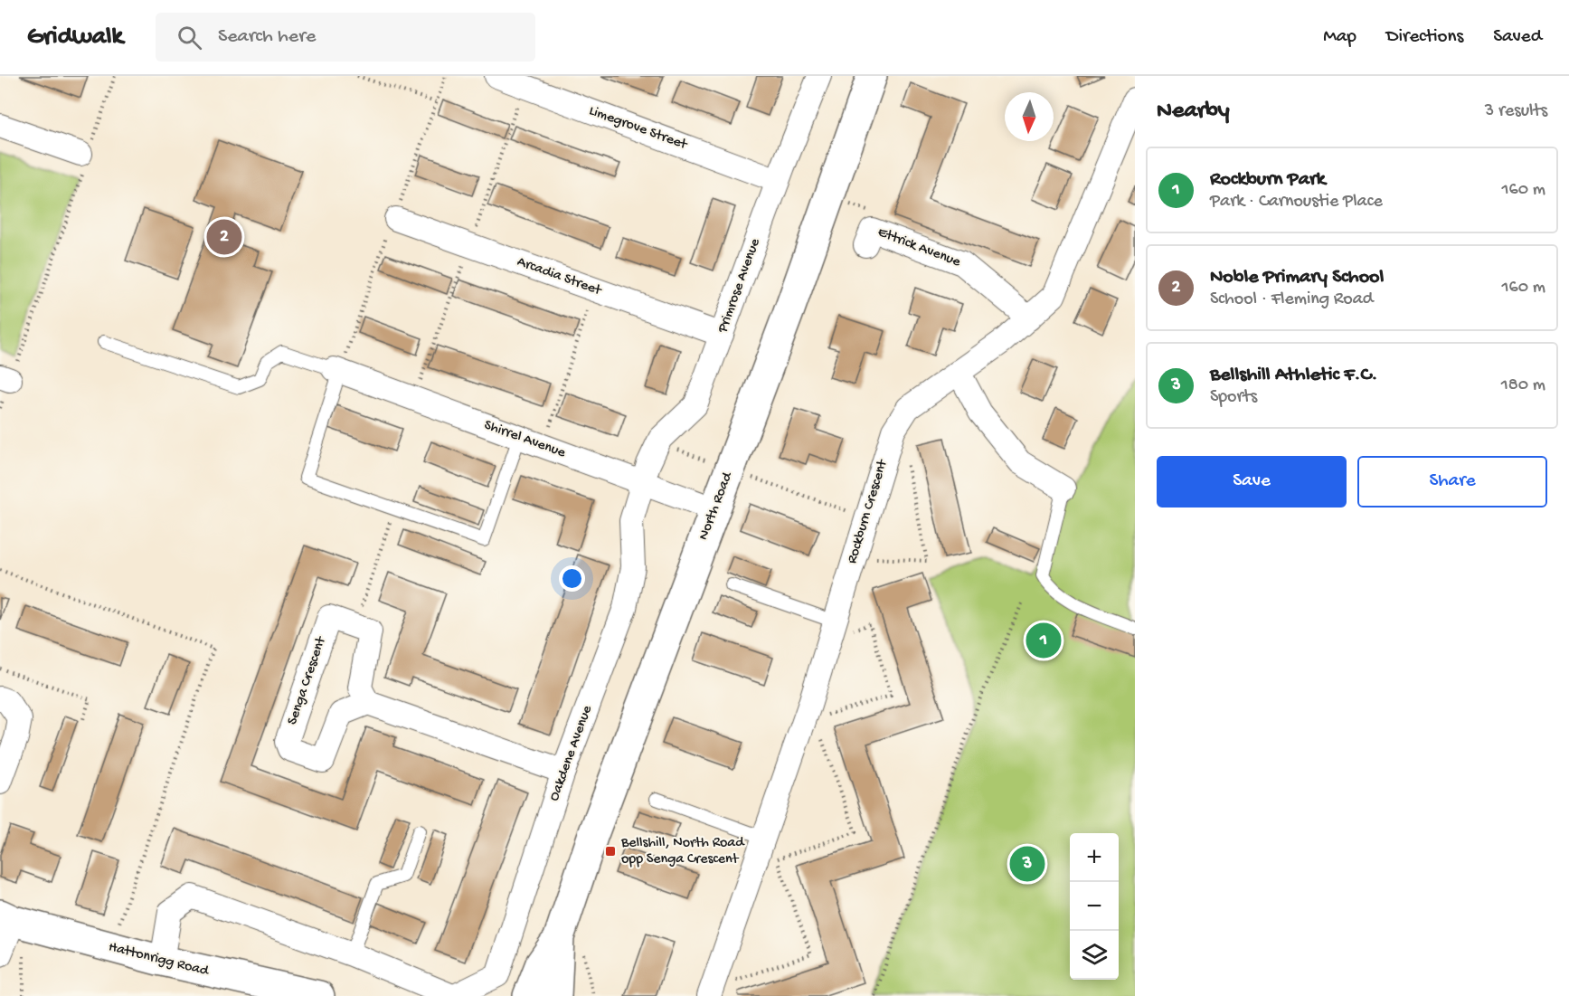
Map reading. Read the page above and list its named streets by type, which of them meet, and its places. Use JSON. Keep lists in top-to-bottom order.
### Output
{
  "streets": {
    "main road": ["North Road", "Hattonrigg Road"],
    "street": [
      "Limegrove Street",
      "Ettrick Avenue",
      "Arcadia Street",
      "Primrose Avenue",
      "Shirrel Avenue",
      "Rockburn Crescent",
      "Senga Crescent",
      "Oakdene Avenue"
    ]
  },
  "crossings": [
    ["Limegrove Street", "Primrose Avenue"],
    ["Ettrick Avenue", "Rockburn Crescent"],
    ["Arcadia Street", "Primrose Avenue"],
    ["Primrose Avenue", "Shirrel Avenue"],
    ["Primrose Avenue", "Oakdene Avenue"],
    ["Shirrel Avenue", "North Road"],
    ["Shirrel Avenue", "Oakdene Avenue"],
    ["Oakdene Avenue", "Hattonrigg Road"]
  ],
  "places": {
    "transit": ["Bellshill, North Road opp Senga Crescent"]
  },
  "north": "bottom",
  "page": {
    "header": "Gridwalk",
    "search": "Search here",
    "nav": ["Map", "Directions", "Saved"],
    "heading": ["Nearby", "3 results"],
    "list": [
      {
        "mark": "1",
        "name": "Rockburn Park",
        "note": "Park · Carnoustie Place",
        "value": "160 m"
      },
      {
        "mark": "2",
        "name": "Noble Primary School",
        "note": "School · Fleming Road",
        "value": "160 m"
      },
      {
        "mark": "3",
        "name": "Bellshill Athletic F.C.",
        "note": "Sports",
        "value": "180 m"
      }
    ],
    "pins": ["2", "1", "3"],
    "buttons": ["Save", "Share"],
    "map_buttons": ["+", "−"]
  }
}
